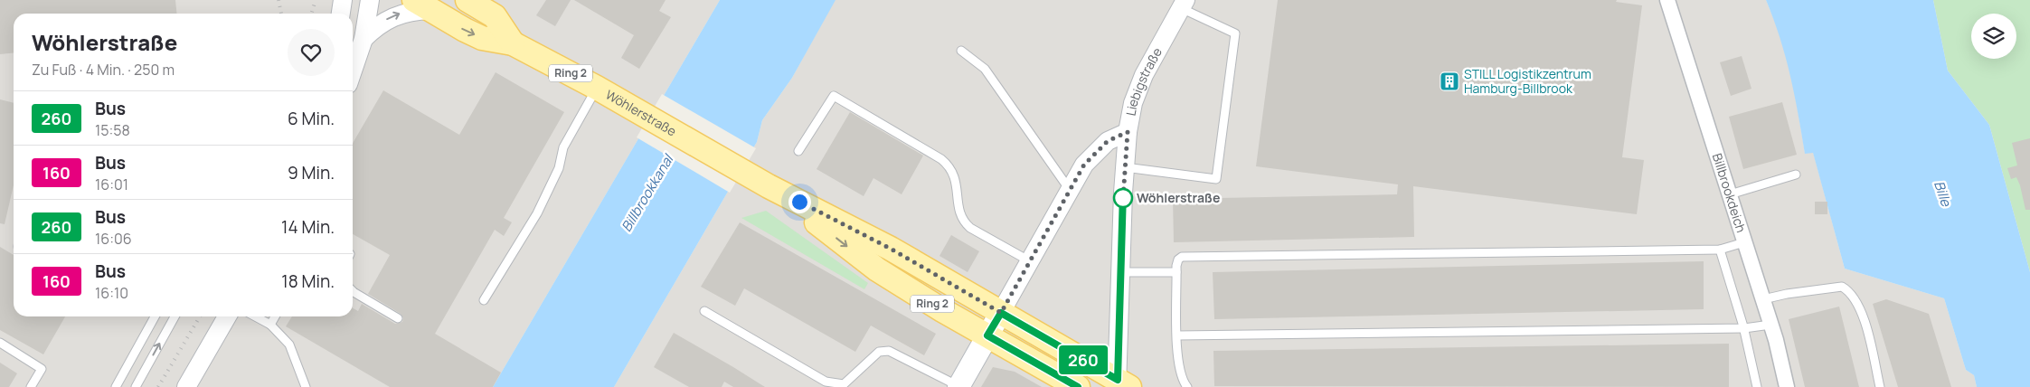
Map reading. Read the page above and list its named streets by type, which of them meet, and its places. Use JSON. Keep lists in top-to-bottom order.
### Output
{
  "streets": {
    "main road": ["Ring 2", "Liebigstraße", "Wöhlerstraße"],
    "street": ["Billbrookdeich"]
  },
  "crossings": [
    ["Liebigstraße", "Wöhlerstraße"]
  ],
  "water": ["Billbrookkanal", "Bille"],
  "places": {
    "building": ["STILL Logistikzentrum Hamburg-Billbrook"],
    "other": ["Wöhlerstraße"]
  },
  "lines": ["bus line 260"],
  "page": {
    "on_map": "260",
    "heading": ["Wöhlerstraße", "Zu Fuß · 4 Min. · 250 m"],
    "list": [
      {
        "mark": "260",
        "name": "Bus",
        "note": "15:58",
        "value": "6 Min."
      },
      {
        "mark": "160",
        "name": "Bus",
        "note": "16:01",
        "value": "9 Min."
      },
      {
        "mark": "260",
        "name": "Bus",
        "note": "16:06",
        "value": "14 Min."
      },
      {
        "mark": "160",
        "name": "Bus",
        "note": "16:10",
        "value": "18 Min."
      }
    ]
  }
}
